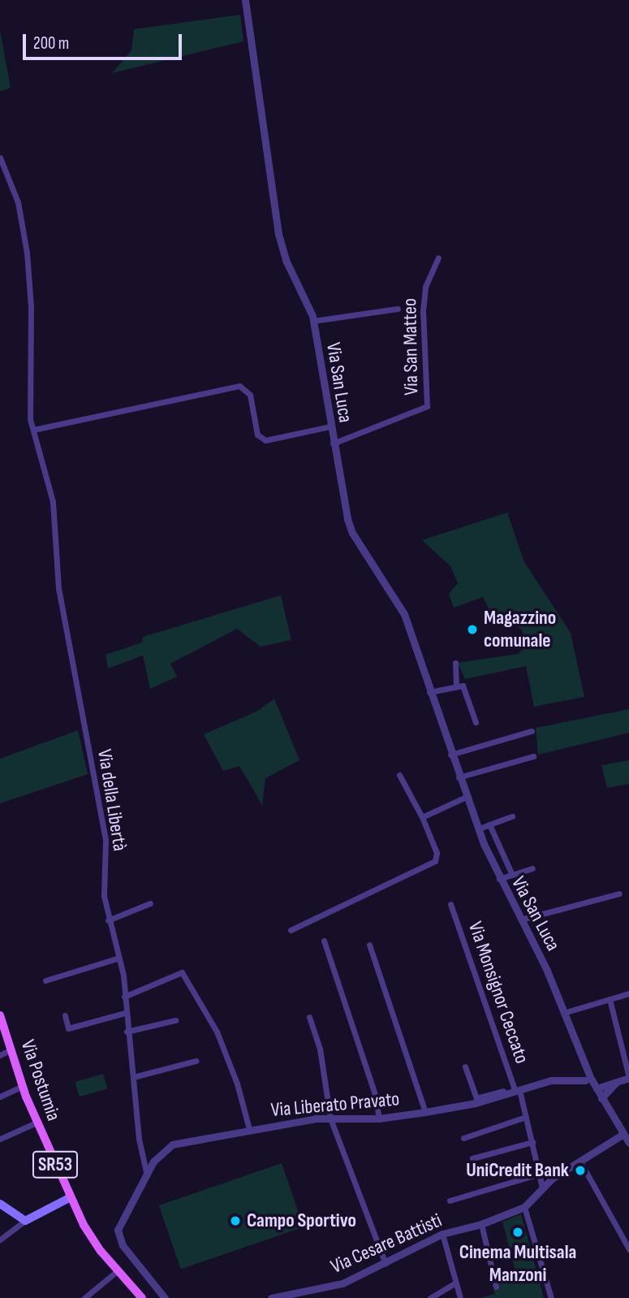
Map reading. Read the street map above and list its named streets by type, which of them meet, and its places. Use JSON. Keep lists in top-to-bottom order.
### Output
{
  "streets": {
    "main road": ["Via Postumia", "SR53"],
    "street": [
      "Via San Matteo",
      "Via San Luca",
      "Via della Libertà",
      "Via Monsignor Ceccato",
      "Via Liberato Pravato",
      "Via Cesare Battisti"
    ]
  },
  "crossings": [
    ["Via San Matteo", "Via San Luca"],
    ["Via San Luca", "Via Liberato Pravato"],
    ["Via della Libertà", "Via Liberato Pravato"],
    ["Via Monsignor Ceccato", "Via Liberato Pravato"],
    ["Via Monsignor Ceccato", "Via Cesare Battisti"]
  ],
  "places": [
    "Magazzino comunale",
    "UniCredit Bank",
    "Campo Sportivo",
    "Cinema Multisala Manzoni"
  ],
  "scale_bar": "200 m"
}
